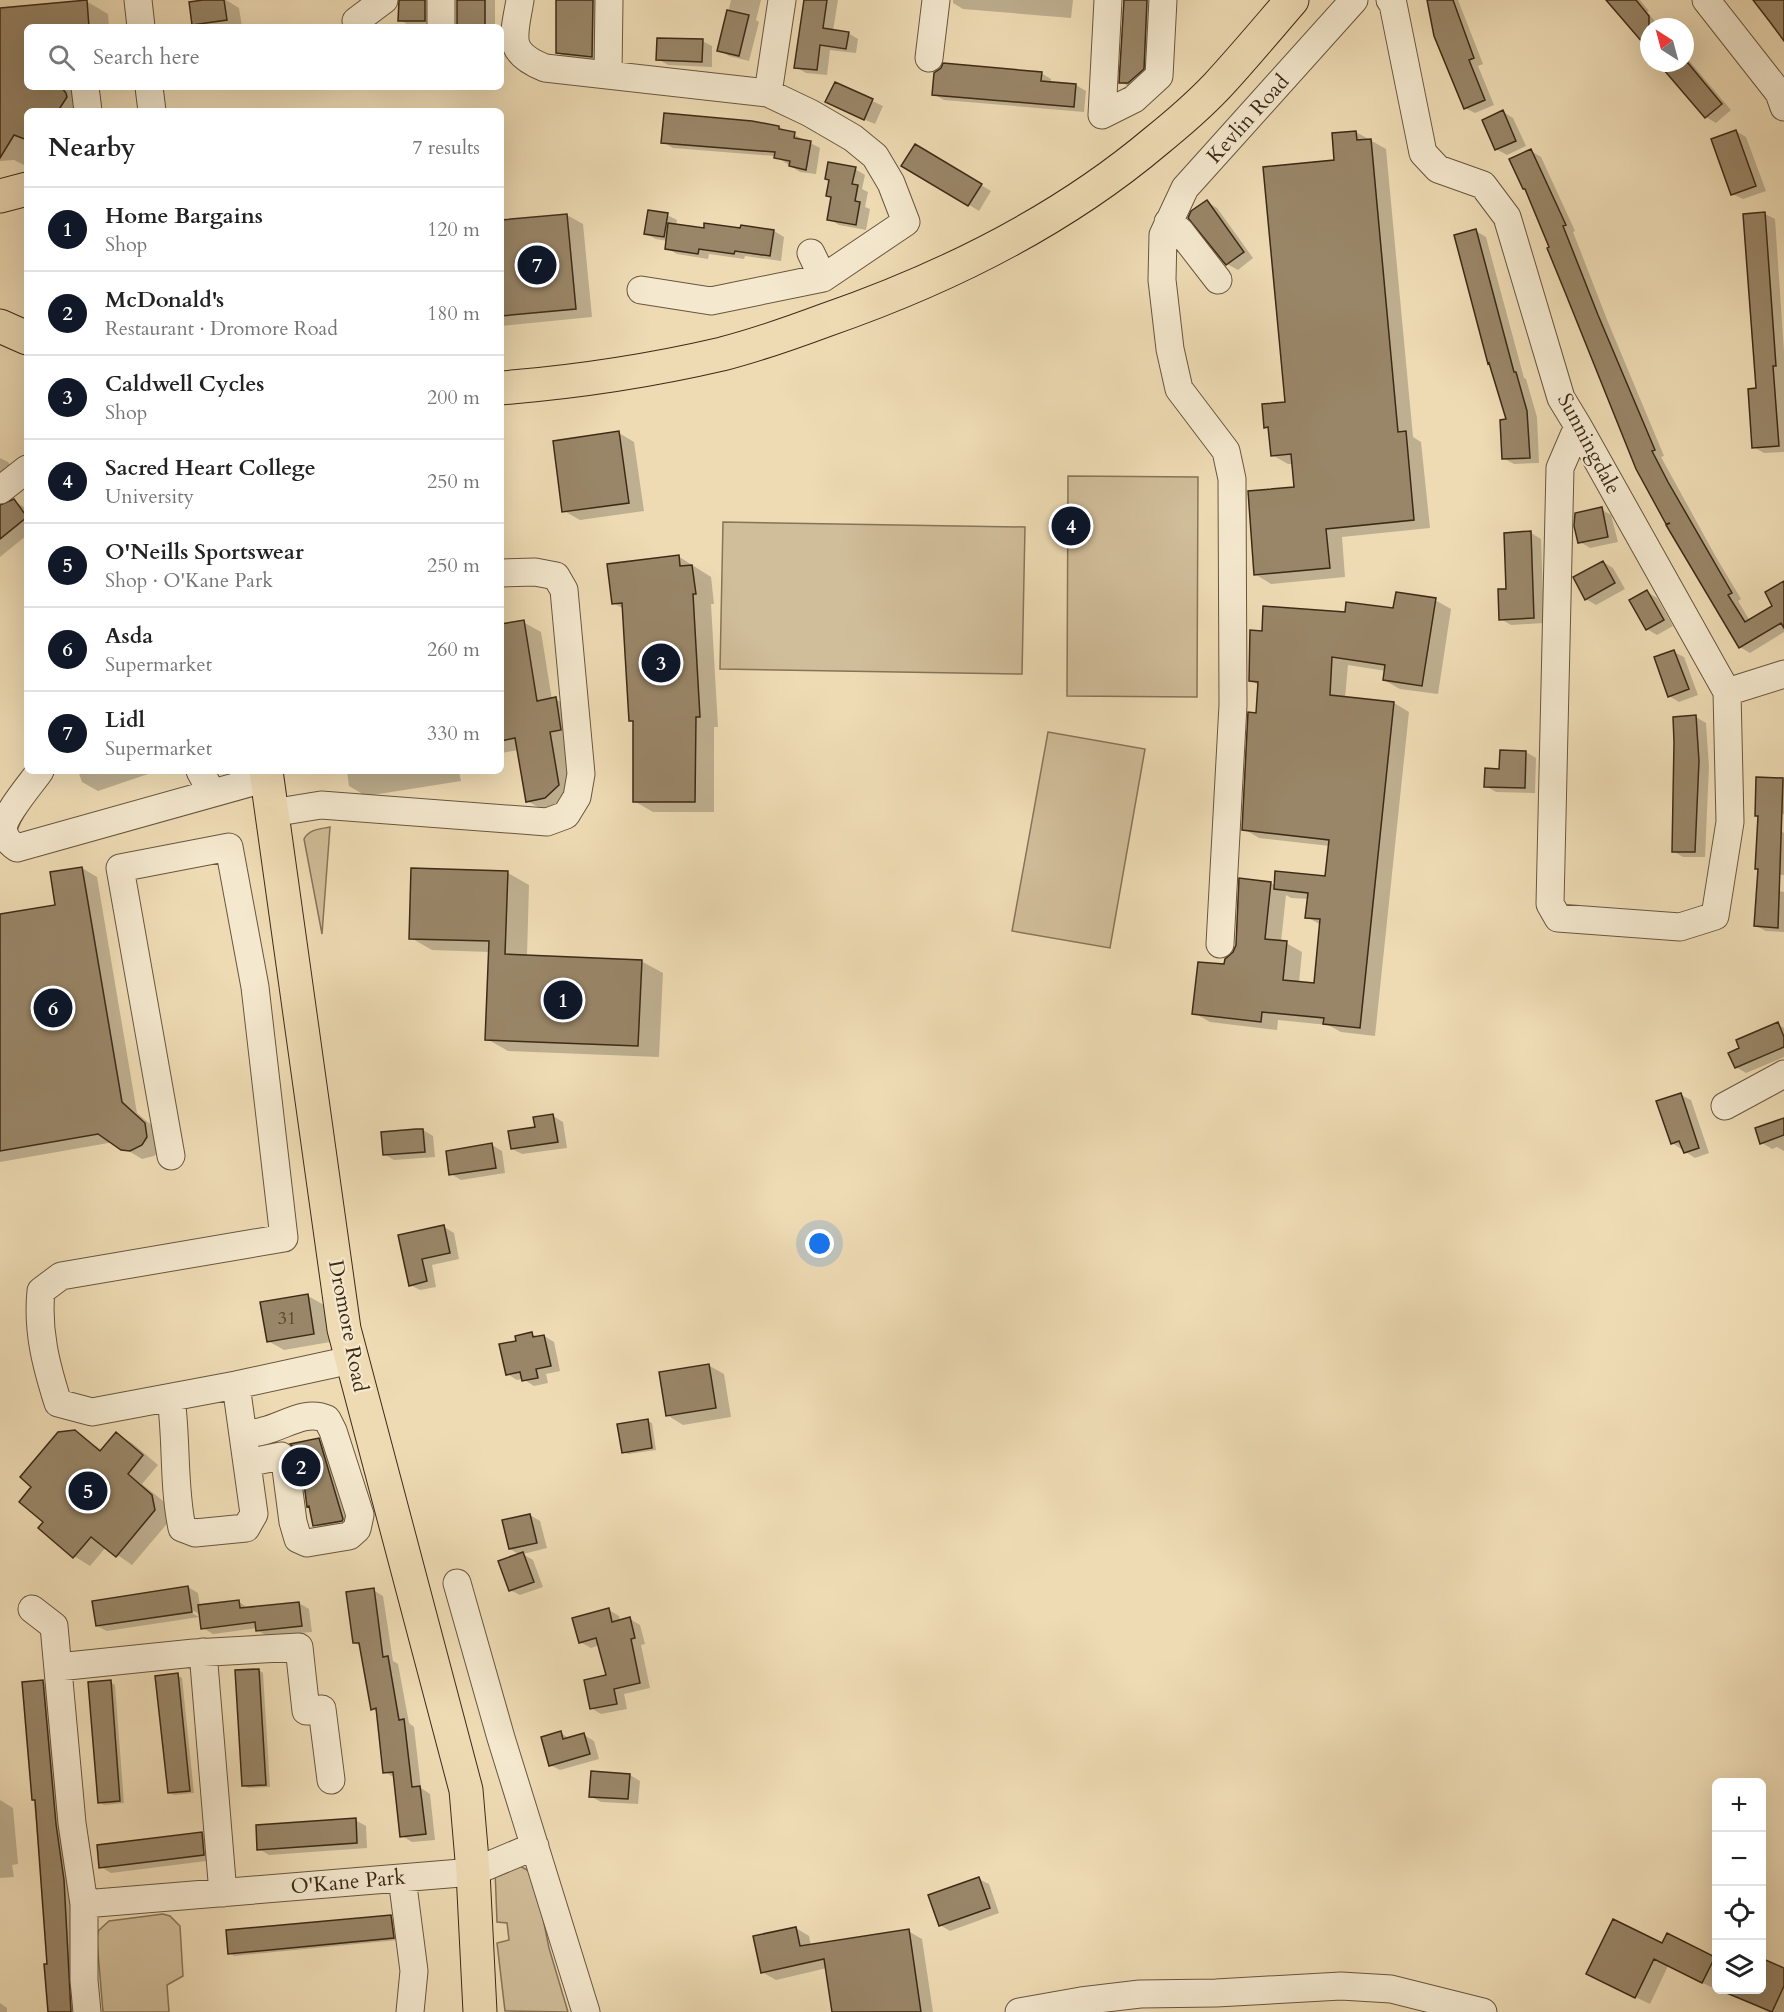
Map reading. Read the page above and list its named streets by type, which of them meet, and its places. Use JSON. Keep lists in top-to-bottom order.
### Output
{
  "streets": {
    "highway": ["Dromore Road"],
    "street": ["Kevlin Road", "Sunningdale", "O'Kane Park"]
  },
  "crossings": [
    ["Dromore Road", "O'Kane Park"]
  ],
  "house_numbers": ["31"],
  "north": "top left",
  "page": {
    "search": "Search here",
    "heading": ["Nearby", "7 results"],
    "list": [
      {
        "mark": "1",
        "name": "Home Bargains",
        "note": "Shop",
        "value": "120 m"
      },
      {
        "mark": "2",
        "name": "McDonald's",
        "note": "Restaurant · Dromore Road",
        "value": "180 m"
      },
      {
        "mark": "3",
        "name": "Caldwell Cycles",
        "note": "Shop",
        "value": "200 m"
      },
      {
        "mark": "4",
        "name": "Sacred Heart College",
        "note": "University",
        "value": "250 m"
      },
      {
        "mark": "5",
        "name": "O'Neills Sportswear",
        "note": "Shop · O'Kane Park",
        "value": "250 m"
      },
      {
        "mark": "6",
        "name": "Asda",
        "note": "Supermarket",
        "value": "260 m"
      },
      {
        "mark": "7",
        "name": "Lidl",
        "note": "Supermarket",
        "value": "330 m"
      }
    ],
    "pins": [
      "7",
      "4",
      "3",
      "1",
      "6",
      "2",
      "5"
    ],
    "map_buttons": ["+", "−"]
  }
}
